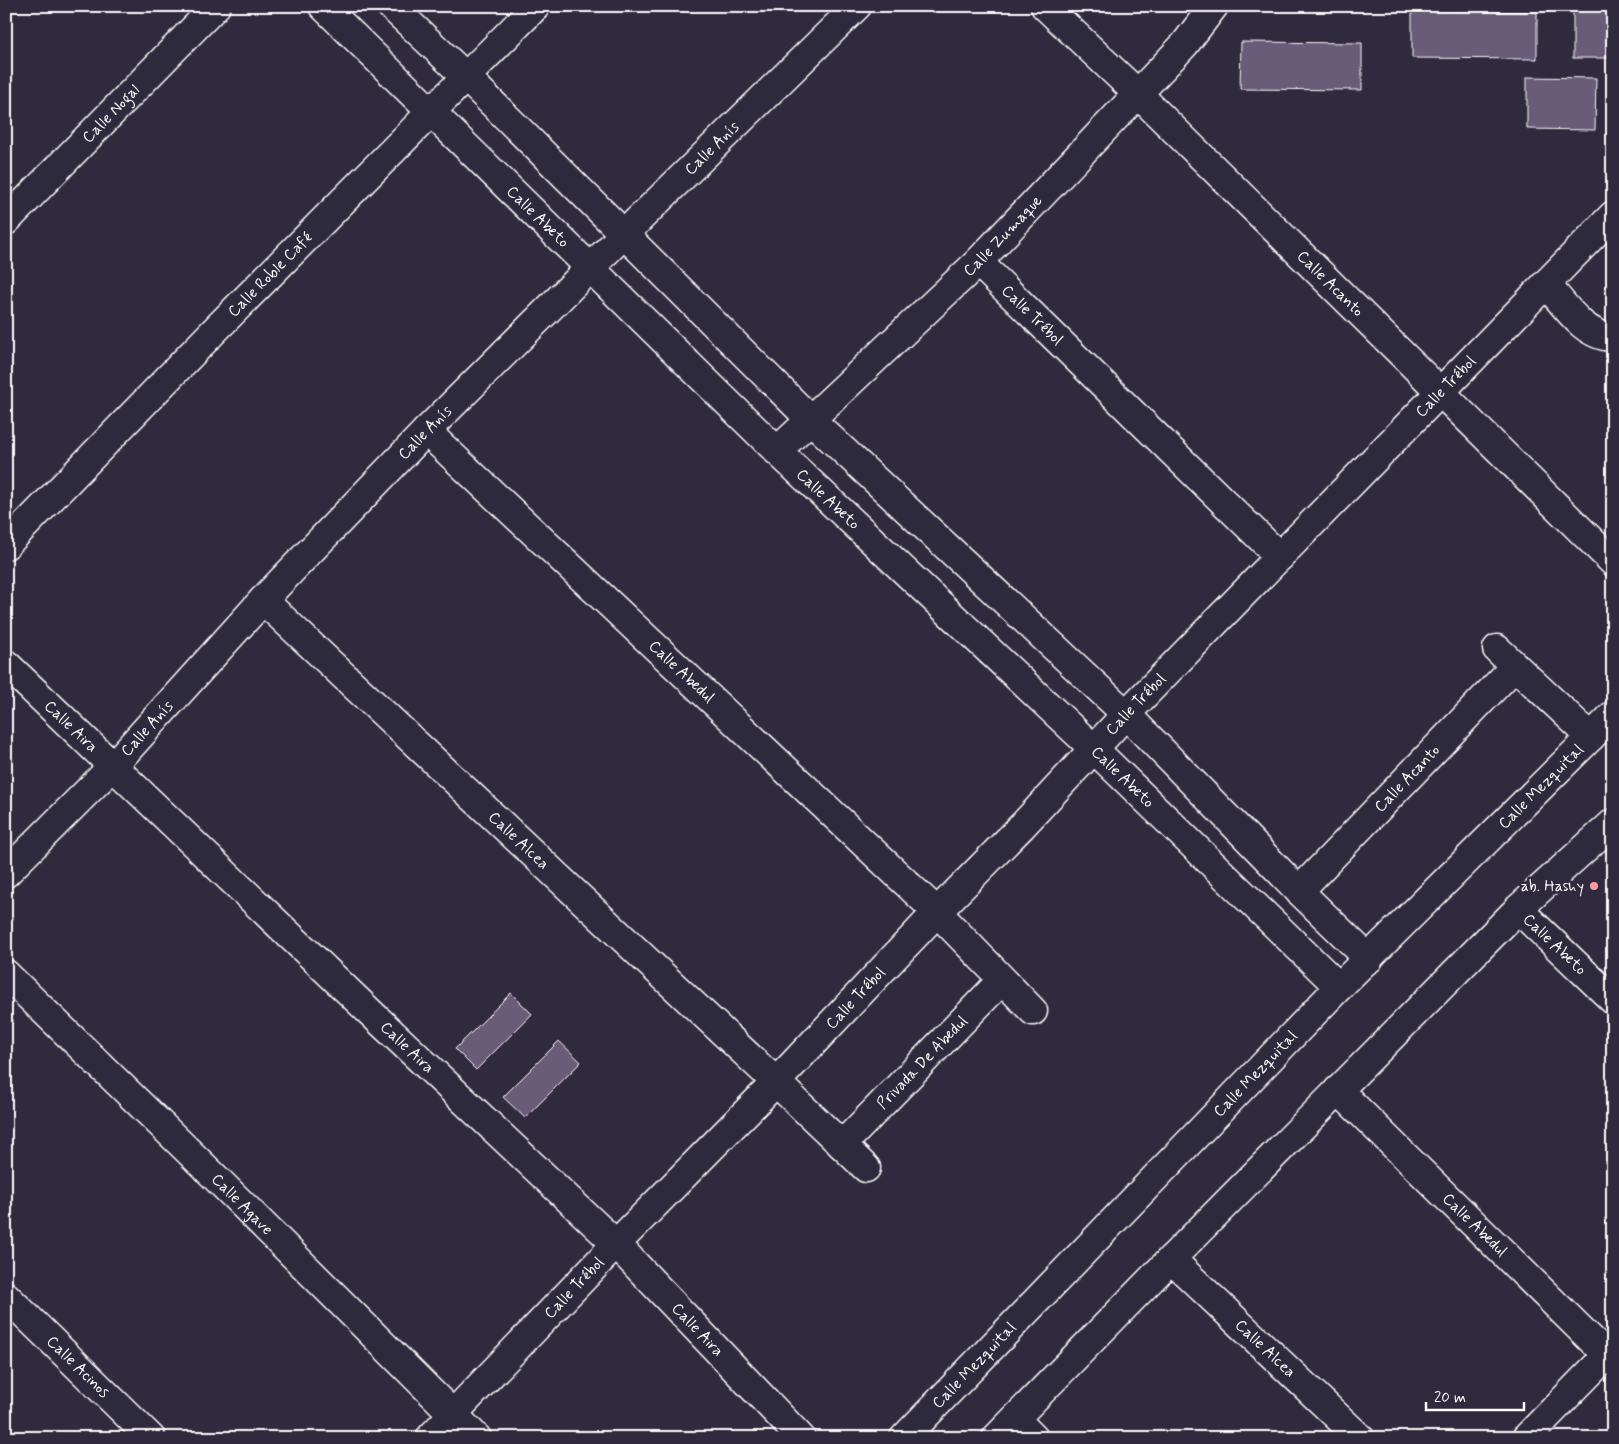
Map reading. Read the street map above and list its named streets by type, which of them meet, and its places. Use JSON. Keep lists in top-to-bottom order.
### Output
{
  "streets": {
    "street": [
      "Calle Nogal",
      "Calle Anís",
      "Calle Abeto",
      "Calle Zumaque",
      "Calle Roble Café",
      "Calle Acanto",
      "Calle Trébol",
      "Calle Abedul",
      "Calle Aira",
      "Calle Mezquital",
      "Calle Alcea",
      "Privada De Abedul",
      "Calle Agave",
      "Calle Acinos"
    ]
  },
  "crossings": [
    ["Calle Anís", "Calle Abeto"],
    ["Calle Anís", "Calle Abedul"],
    ["Calle Anís", "Calle Aira"],
    ["Calle Anís", "Calle Alcea"],
    ["Calle Abeto", "Calle Zumaque"],
    ["Calle Abeto", "Calle Roble Café"],
    ["Calle Abeto", "Calle Trébol"],
    ["Calle Abeto", "Calle Mezquital"],
    ["Calle Zumaque", "Calle Acanto"],
    ["Calle Zumaque", "Calle Trébol"],
    ["Calle Acanto", "Calle Trébol"],
    ["Calle Acanto", "Calle Mezquital"],
    ["Calle Trébol", "Calle Abedul"],
    ["Calle Trébol", "Calle Aira"],
    ["Calle Trébol", "Calle Alcea"],
    ["Calle Trébol", "Calle Agave"]
  ],
  "places": ["ab. Hashy"],
  "scale_bar": "20 m"
}
